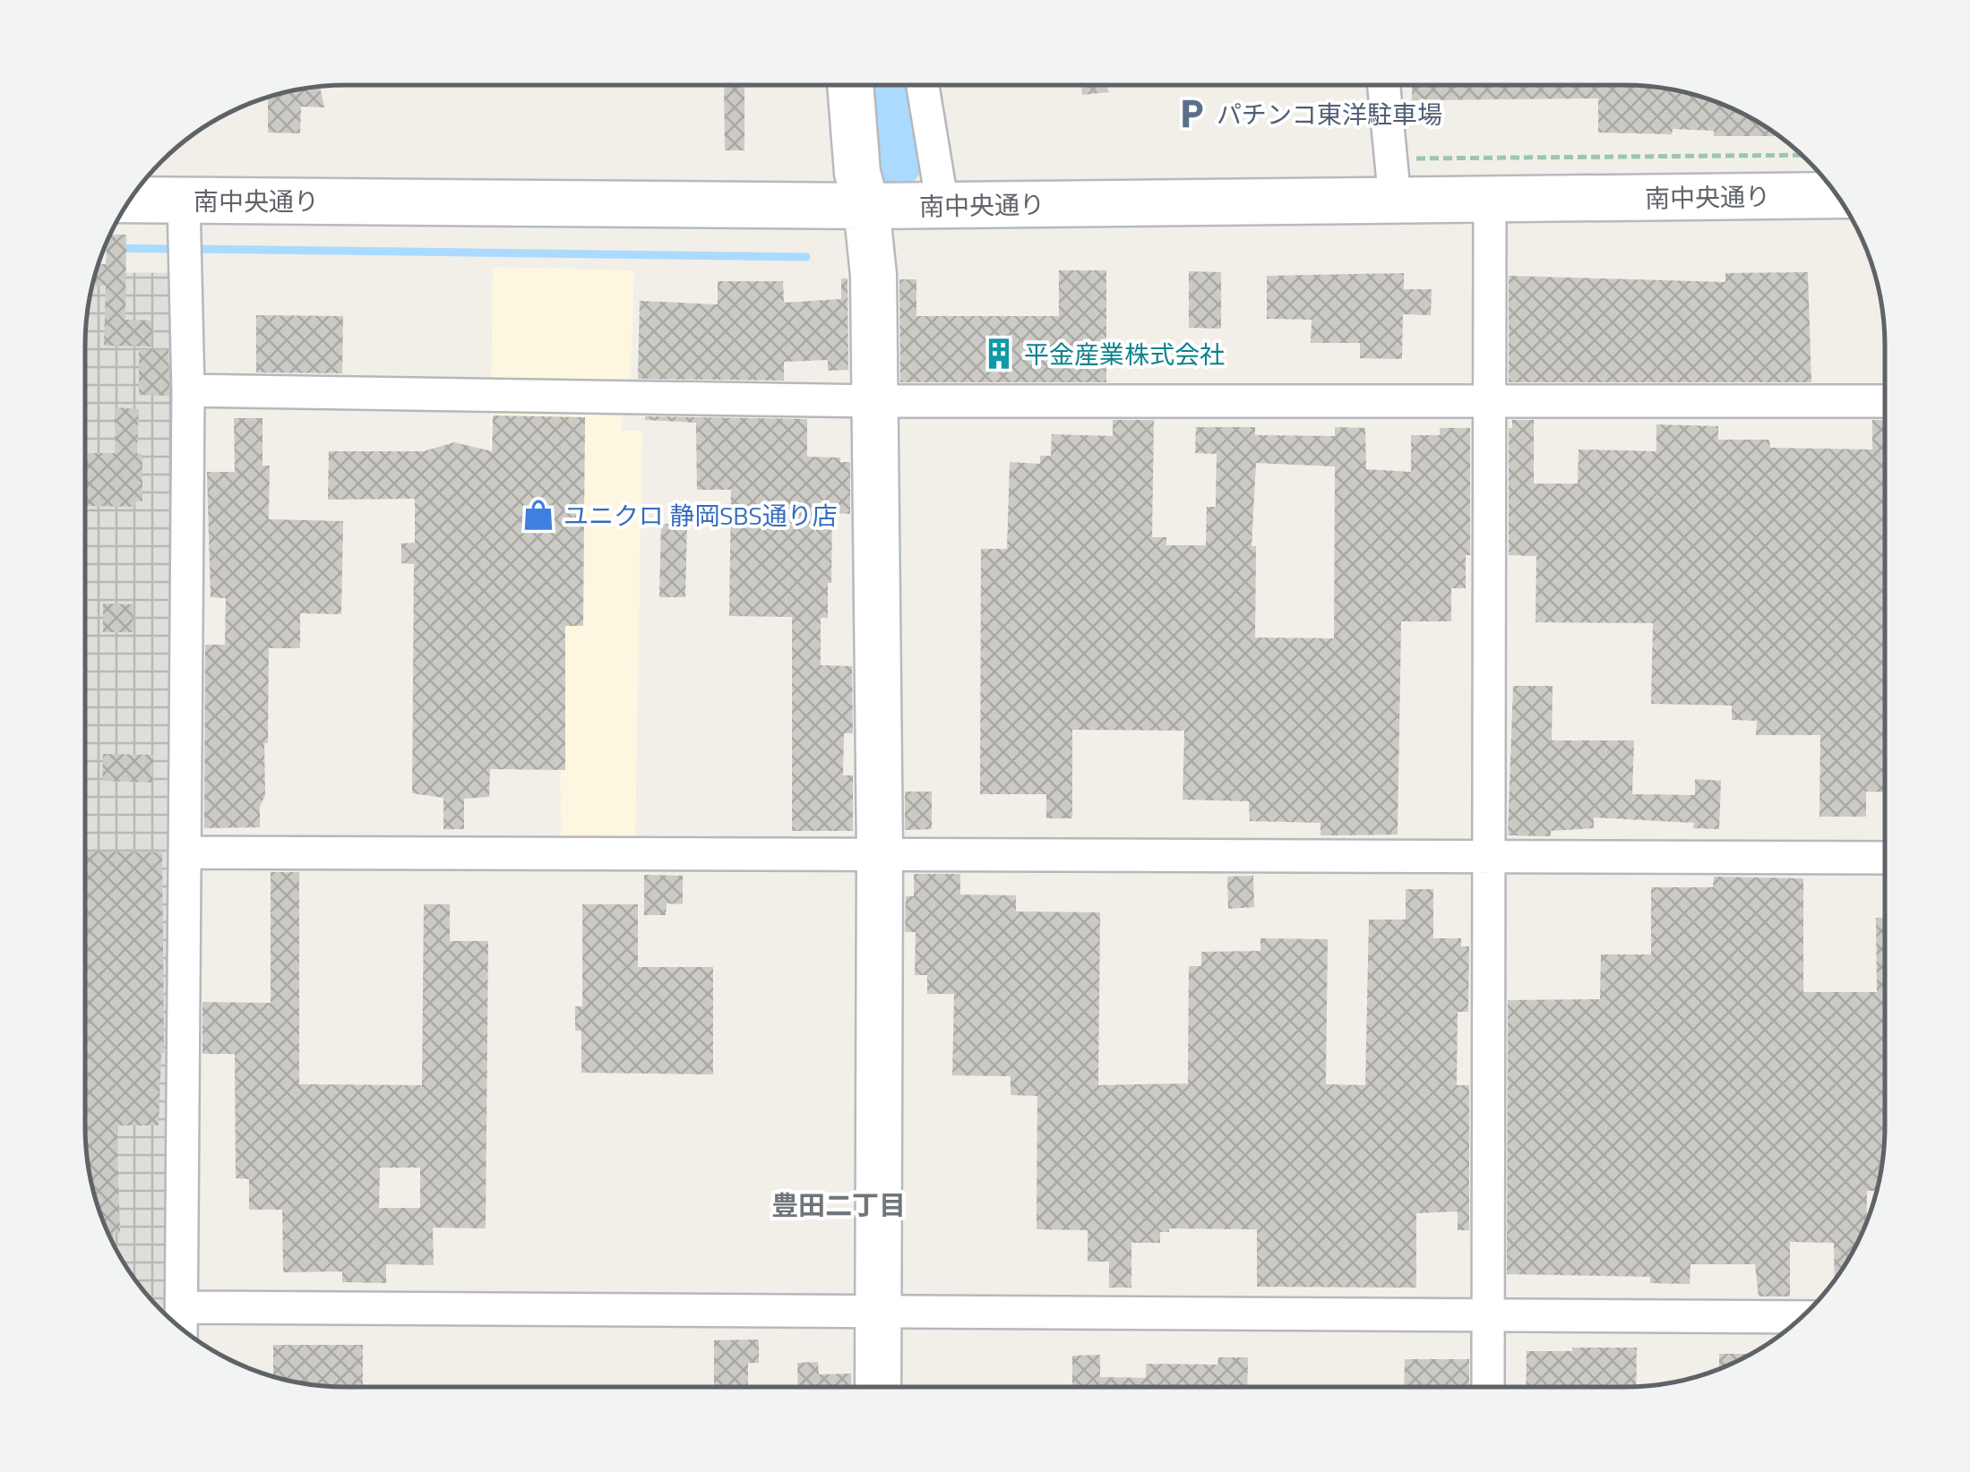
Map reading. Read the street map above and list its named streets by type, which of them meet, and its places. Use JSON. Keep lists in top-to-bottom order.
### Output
{
  "streets": {
    "street": ["南中央通り"]
  },
  "districts": ["豊田二丁目"],
  "places": {
    "parking": ["パチンコ東洋駐車場"],
    "building": ["平金産業株式会社"],
    "shop": ["ユニクロ 静岡SBS通り店"]
  }
}
